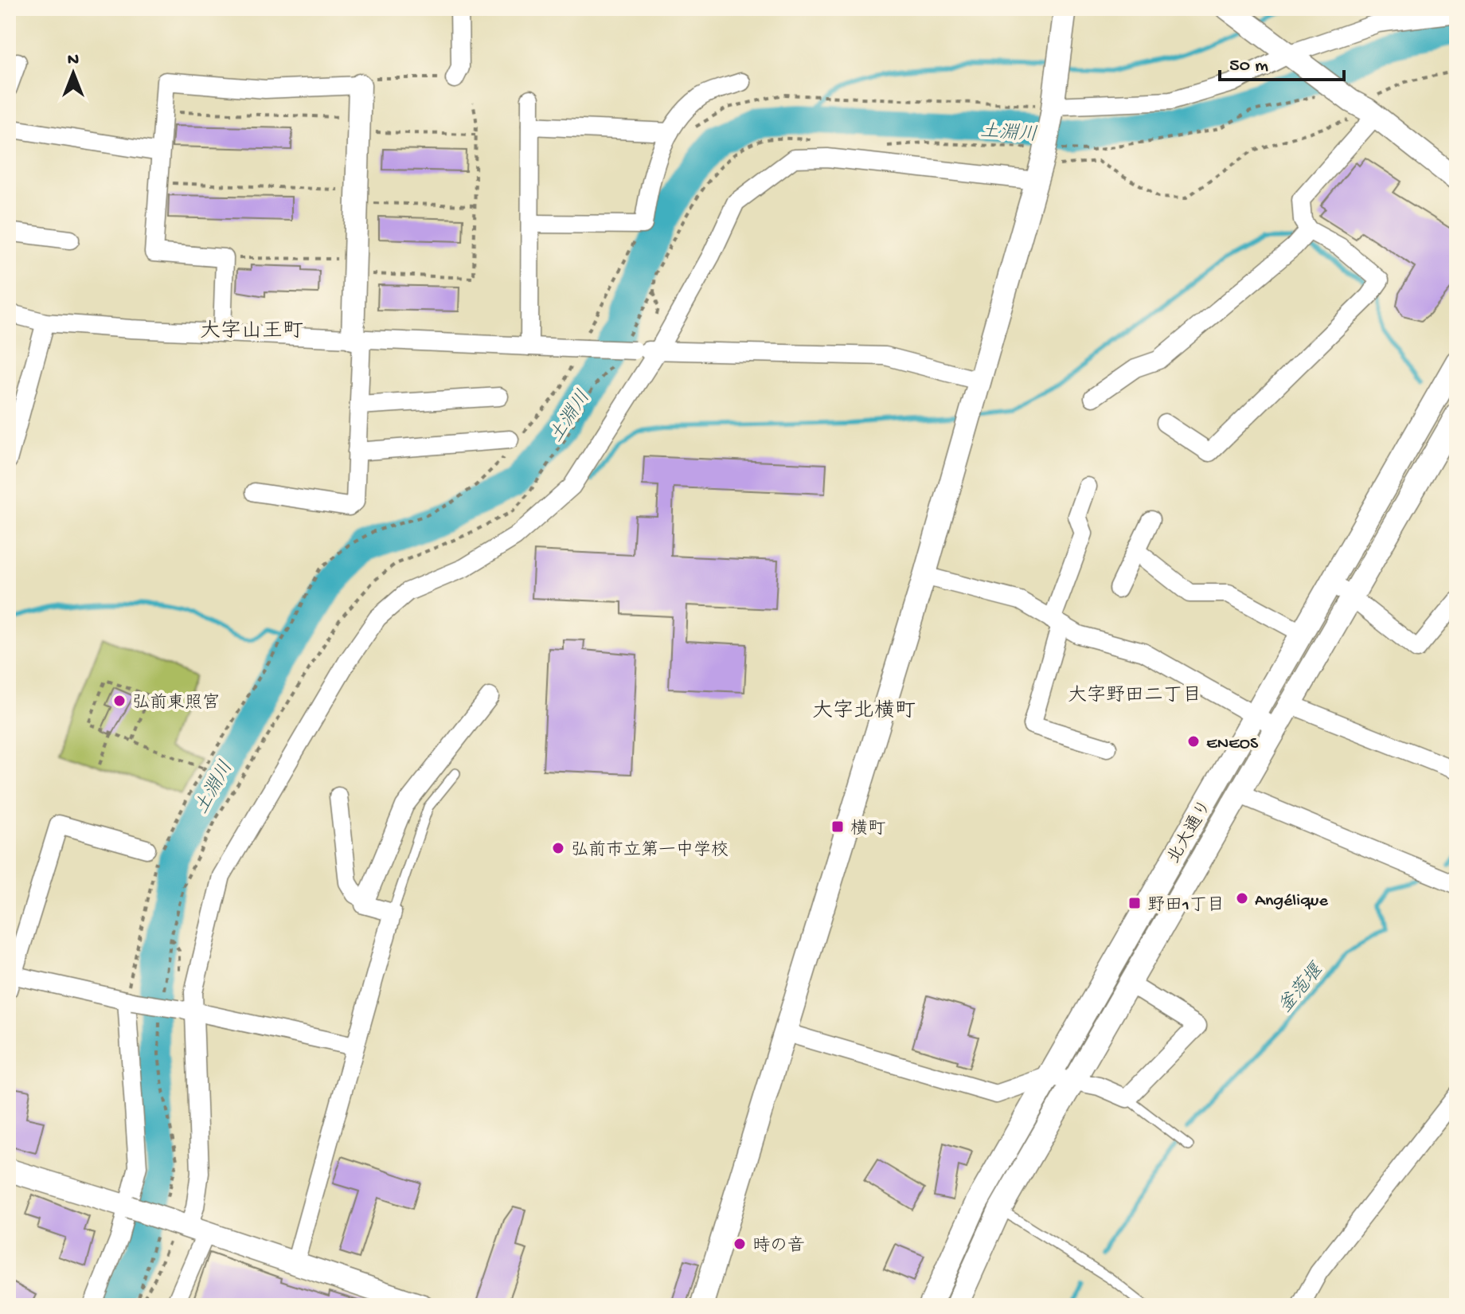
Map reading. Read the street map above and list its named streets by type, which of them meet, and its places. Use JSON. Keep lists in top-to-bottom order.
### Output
{
  "streets": {
    "street": ["北大通り"]
  },
  "districts": ["大字山王町", "大字野田二丁目", "大字北横町"],
  "water": ["土淵川", "釜萢堰"],
  "places": {
    "other": [
      "弘前東照宮",
      "ENEOS",
      "弘前市立第一中学校",
      "Angélique",
      "時の音"
    ],
    "transit": ["横町", "野田1丁目"]
  },
  "scale_bar": "50 m",
  "north": "top"
}
